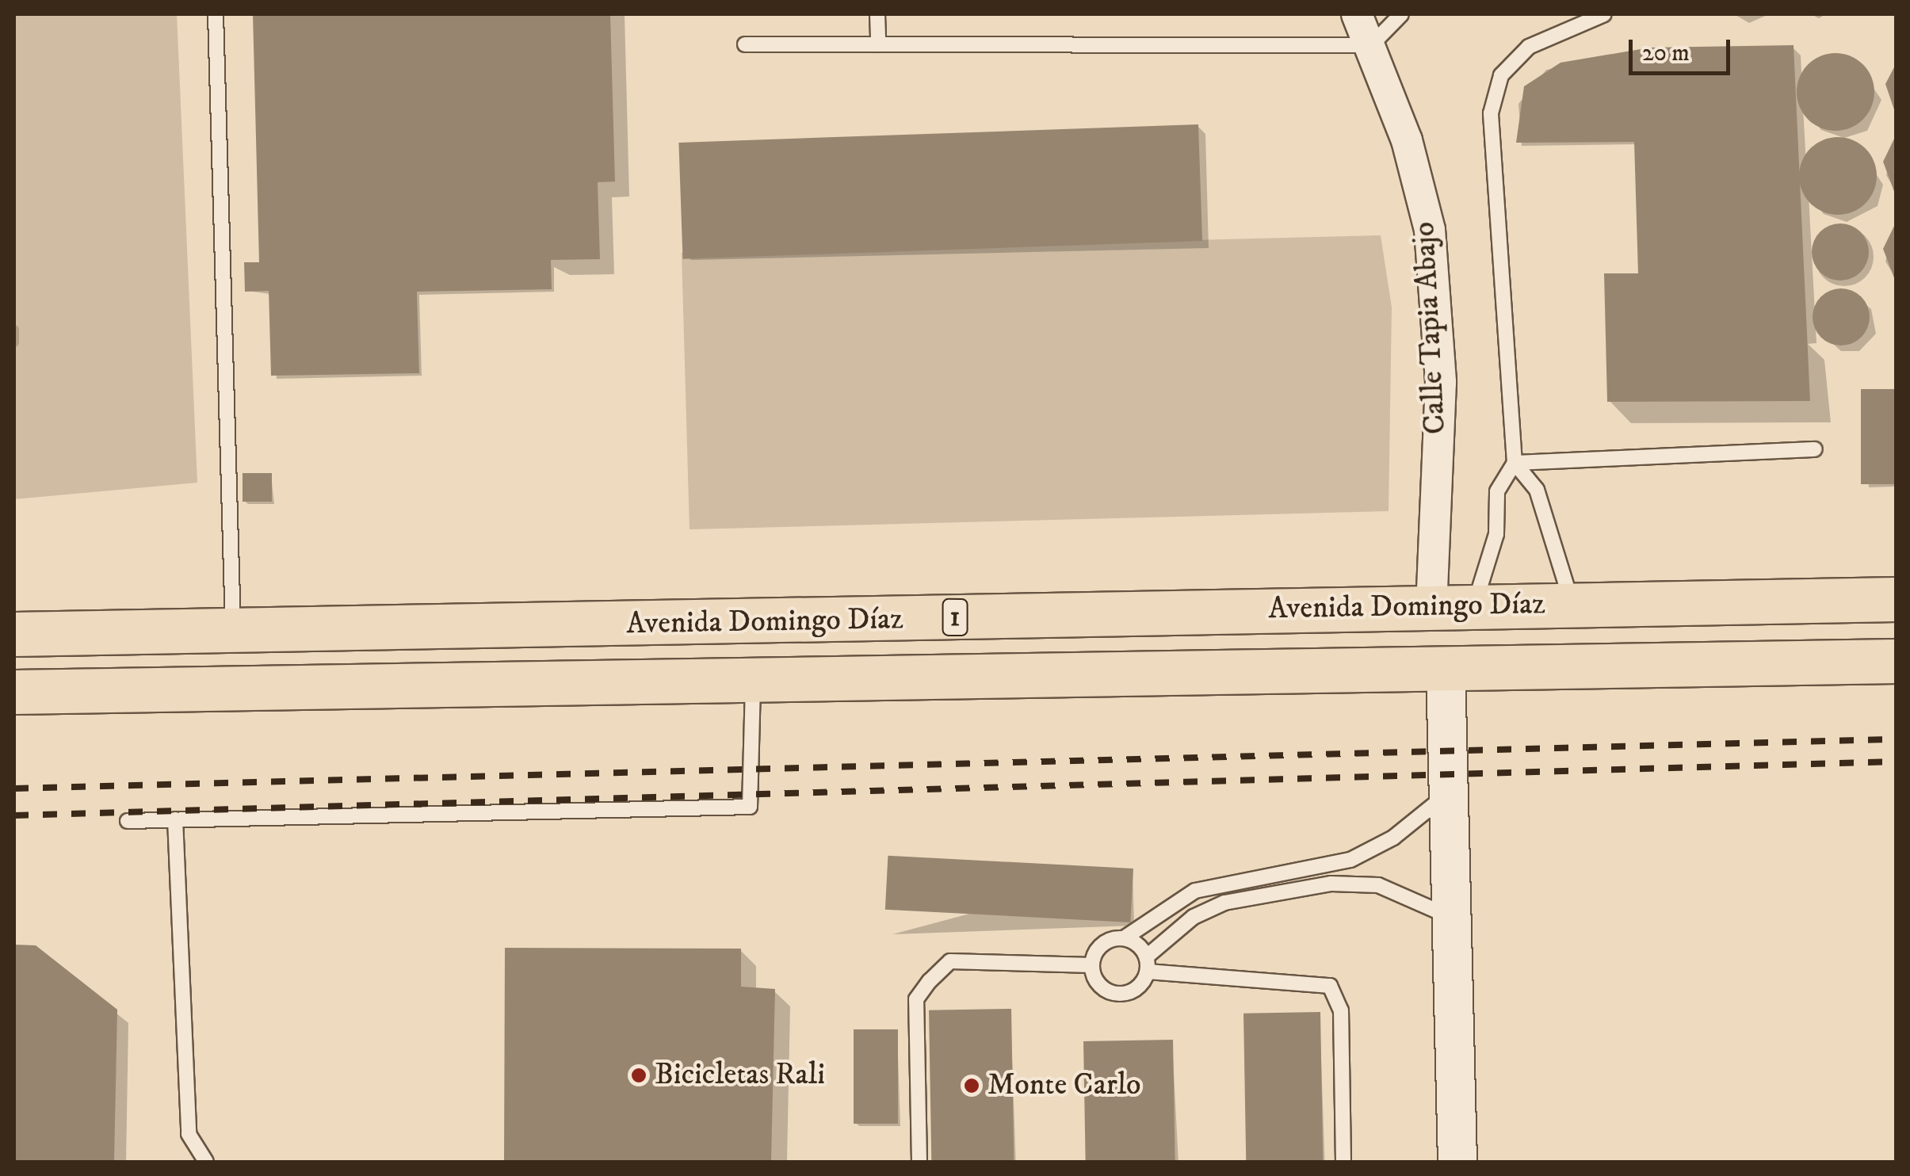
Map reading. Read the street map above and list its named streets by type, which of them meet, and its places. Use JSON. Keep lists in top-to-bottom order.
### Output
{
  "streets": {
    "main road": ["Avenida Domingo Díaz", "1"],
    "street": ["Calle Tapia Abajo"]
  },
  "crossings": [
    ["Calle Tapia Abajo", "Avenida Domingo Díaz"]
  ],
  "places": ["Bicicletas Rali", "Monte Carlo"],
  "scale_bar": "20 m"
}
